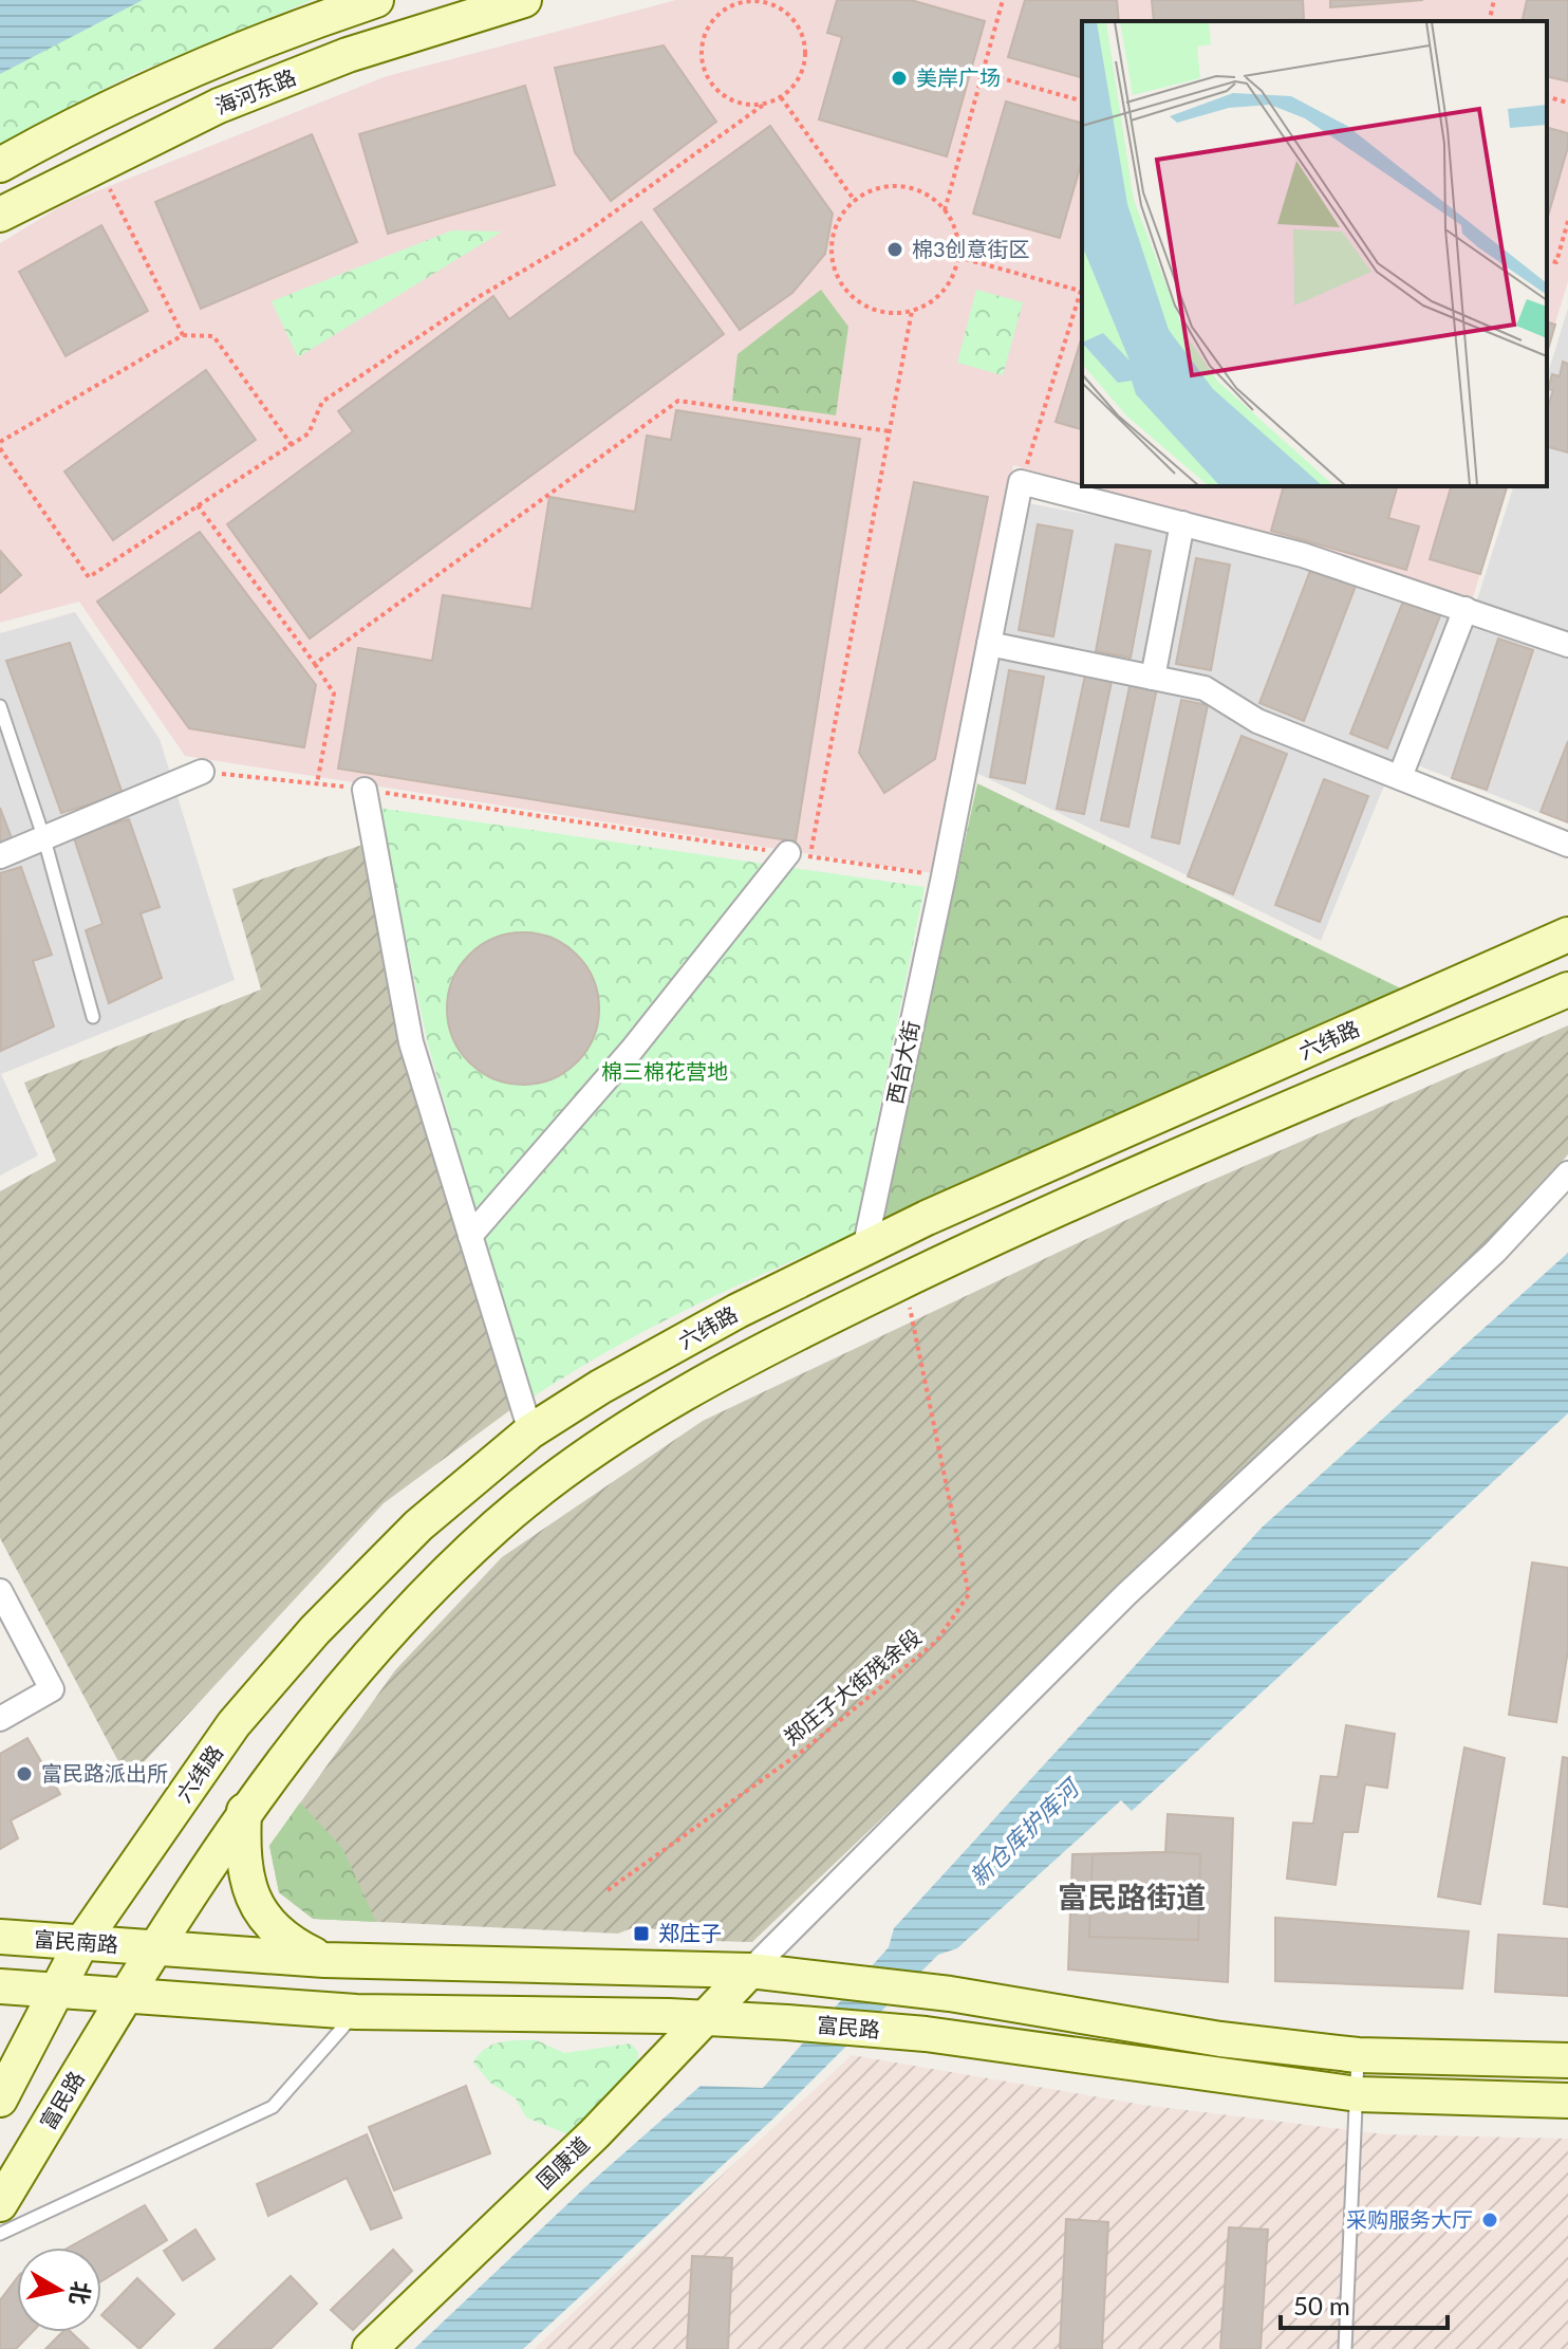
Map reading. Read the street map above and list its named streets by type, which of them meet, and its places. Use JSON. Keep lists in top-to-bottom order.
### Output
{
  "streets": {
    "main road": [
      "海河东路",
      "六纬路",
      "富民南路",
      "富民路",
      "国康道"
    ],
    "street": ["西台大街"],
    "path": ["郑庄子大街残余段"]
  },
  "crossings": [
    ["六纬路", "西台大街"],
    ["六纬路", "富民南路"],
    ["六纬路", "富民路"],
    ["富民路", "国康道"]
  ],
  "districts": ["富民路街道"],
  "water": ["新仓库护库河"],
  "parks": ["棉三棉花营地"],
  "places": {
    "other": [
      "美岸广场",
      "棉3创意街区",
      "富民路派出所",
      "采购服务大厅"
    ],
    "transit": ["郑庄子"]
  },
  "scale_bar": "50 m",
  "north": "right"
}
